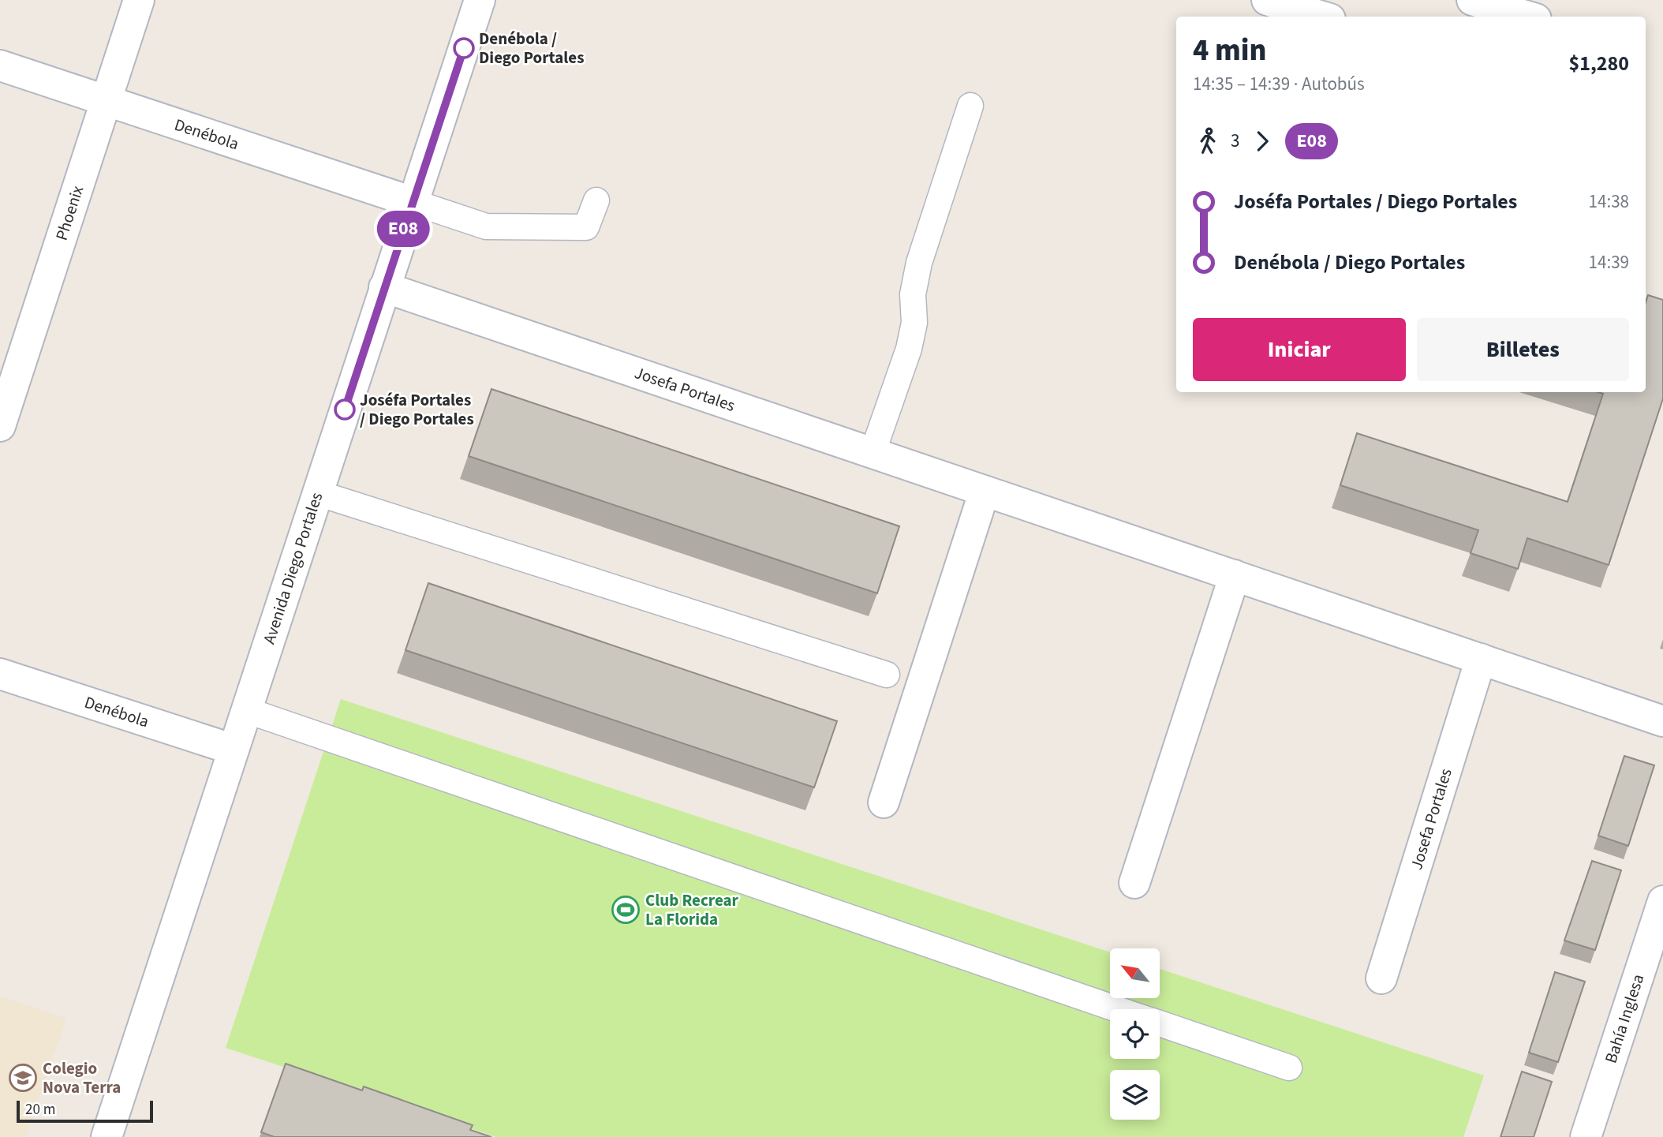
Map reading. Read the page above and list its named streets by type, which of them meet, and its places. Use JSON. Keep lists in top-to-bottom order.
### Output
{
  "streets": {
    "street": [
      "Denébola",
      "Phoenix",
      "Josefa Portales",
      "Avenida Diego Portales",
      "Bahía Inglesa"
    ]
  },
  "crossings": [
    ["Denébola", "Phoenix"],
    ["Denébola", "Avenida Diego Portales"],
    ["Josefa Portales", "Avenida Diego Portales"]
  ],
  "places": {
    "other": ["Denébola / Diego Portales", "Joséfa Portales / Diego Portales"],
    "sports": ["Club Recrear La Florida"],
    "school or university": ["Colegio Nova Terra"]
  },
  "lines": ["bus line E08"],
  "scale_bar": "20 m",
  "north": "top left",
  "page": {
    "on_map": "E08",
    "heading": ["4 min", "14:35 – 14:39 · Autobús", "$1,280"],
    "legs": ["3", "E08"],
    "list": [
      {
        "name": "Joséfa Portales / Diego Portales",
        "value": "14:38"
      },
      {
        "name": "Denébola / Diego Portales",
        "value": "14:39"
      }
    ],
    "buttons": ["Iniciar", "Billetes"],
    "scale": "20 m"
  }
}
